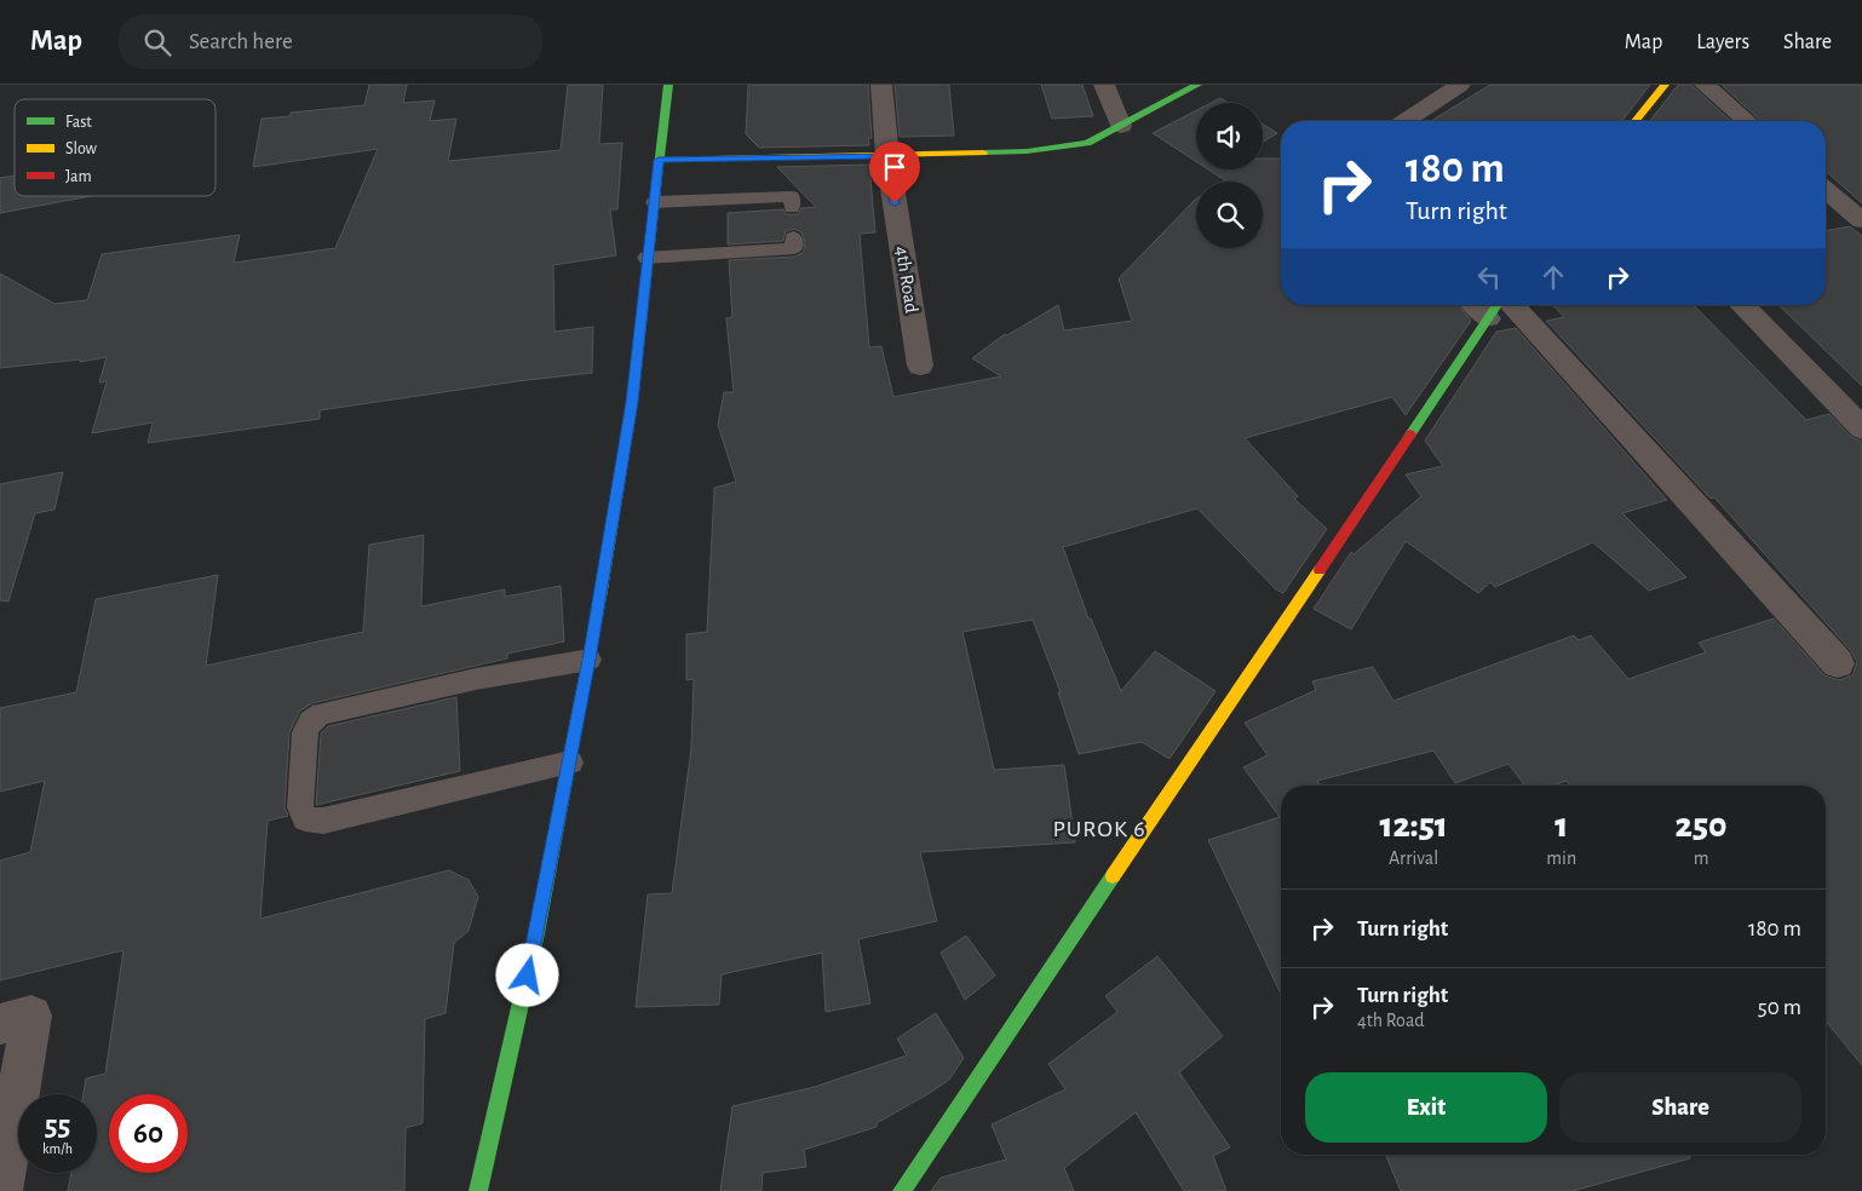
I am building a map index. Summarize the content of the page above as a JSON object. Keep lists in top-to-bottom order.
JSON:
{
  "streets": {
    "street": ["4th Road"]
  },
  "districts": ["PUROK 6"],
  "legend": ["Fast", "Slow", "Jam"],
  "page": {
    "header": "Map",
    "search": "Search here",
    "nav": ["Map", "Layers", "Share"],
    "turn": ["180 m", "Turn right"],
    "eta": [
      "12:51",
      "Arrival",
      "1",
      "min",
      "250",
      "m"
    ],
    "list": [
      {
        "name": "Turn right",
        "value": "180 m"
      },
      {
        "name": "Turn right",
        "note": "4th Road",
        "value": "50 m"
      }
    ],
    "buttons": ["Exit", "Share"],
    "speed": "55 km/h",
    "limit": "60"
  }
}
